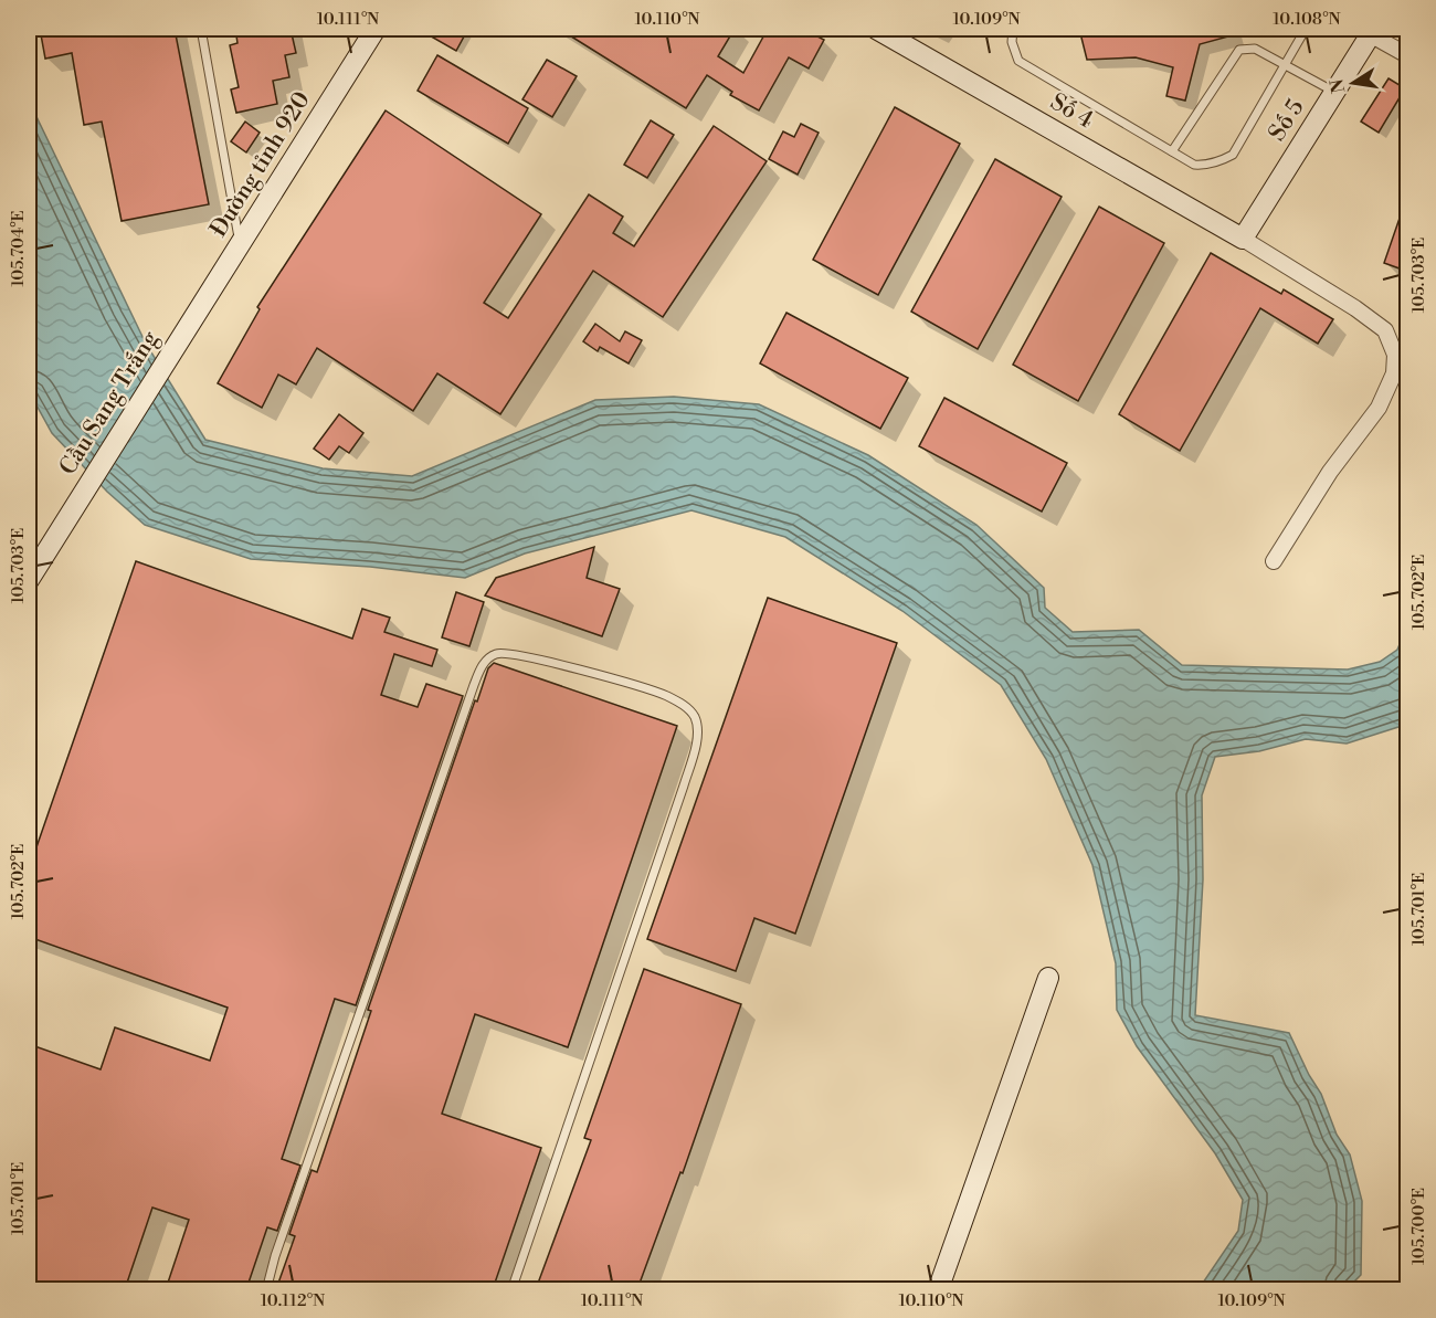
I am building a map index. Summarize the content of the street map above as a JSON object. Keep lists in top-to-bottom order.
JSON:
{
  "streets": {
    "main road": [
      "Số 4",
      "Số 5",
      "Đường tỉnh 920",
      "Cầu Sang Trắng"
    ]
  },
  "crossings": [
    ["Số 4", "Số 5"],
    ["Đường tỉnh 920", "Cầu Sang Trắng"]
  ],
  "north": "left",
  "coordinates": [
    "10.111°N",
    "10.110°N",
    "10.109°N",
    "10.108°N",
    "105.704°E",
    "105.703°E",
    "105.702°E",
    "105.701°E",
    "105.700°E",
    "10.112°N"
  ]
}
